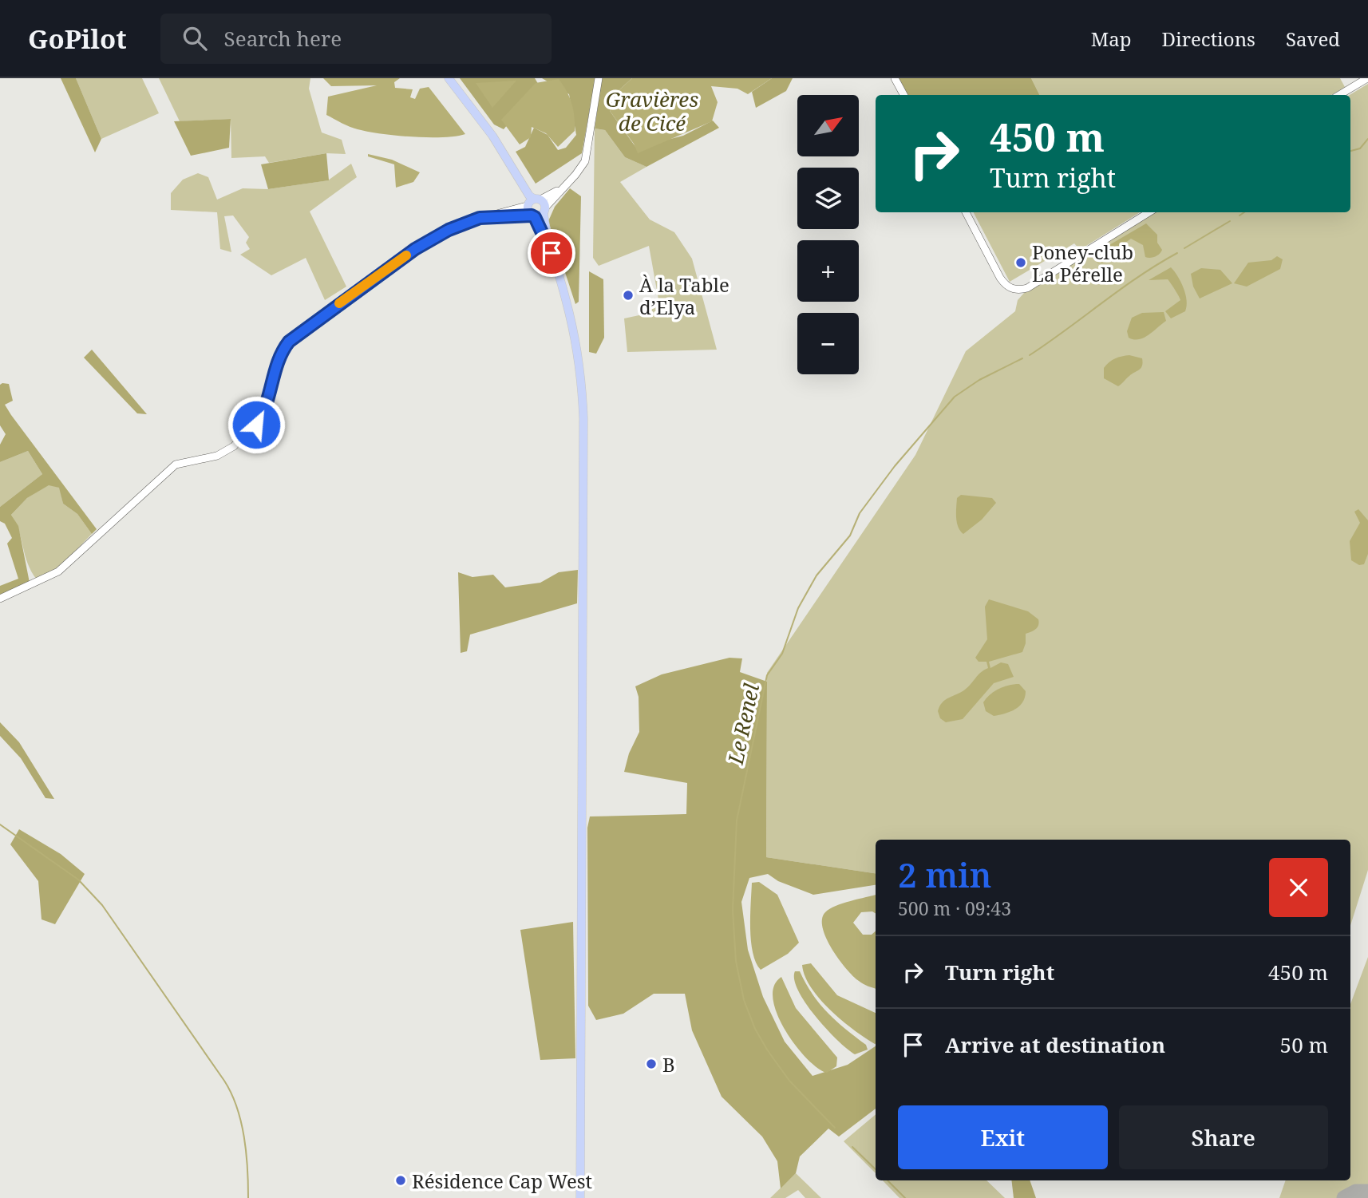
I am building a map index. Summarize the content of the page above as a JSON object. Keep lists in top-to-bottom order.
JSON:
{
  "water": ["Gravières de Cicé", "Le Renel"],
  "places": [
    "Poney-club La Pérelle",
    "À la Table d’Elya",
    "B",
    "Résidence Cap West"
  ],
  "north": "top right",
  "page": {
    "header": "GoPilot",
    "search": "Search here",
    "nav": ["Map", "Directions", "Saved"],
    "map_buttons": ["+", "−"],
    "turn": ["450 m", "Turn right"],
    "heading": ["2 min", "500 m · 09:43"],
    "list": [
      {
        "name": "Turn right",
        "value": "450 m"
      },
      {
        "name": "Arrive at destination",
        "value": "50 m"
      }
    ],
    "buttons": ["Exit", "Share"]
  }
}
